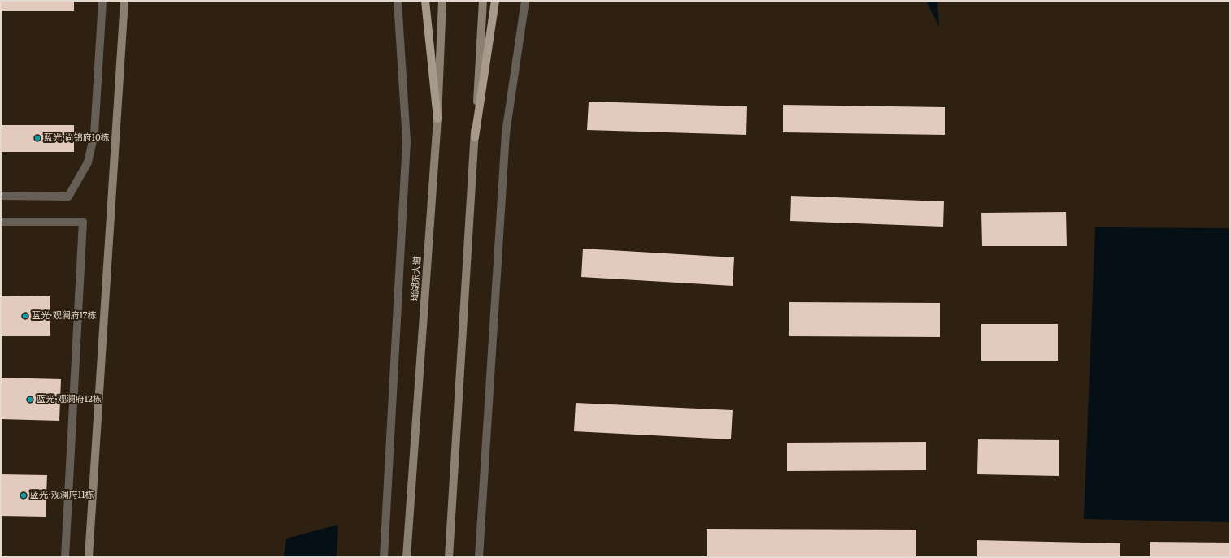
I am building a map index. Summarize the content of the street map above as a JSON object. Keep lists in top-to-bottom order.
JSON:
{
  "streets": {
    "main road": ["瑶湖东大道"]
  },
  "places": [
    "蓝光·尚锦府10栋",
    "蓝光·观澜府17栋",
    "蓝光·观澜府12栋",
    "蓝光·观澜府11栋"
  ]
}
